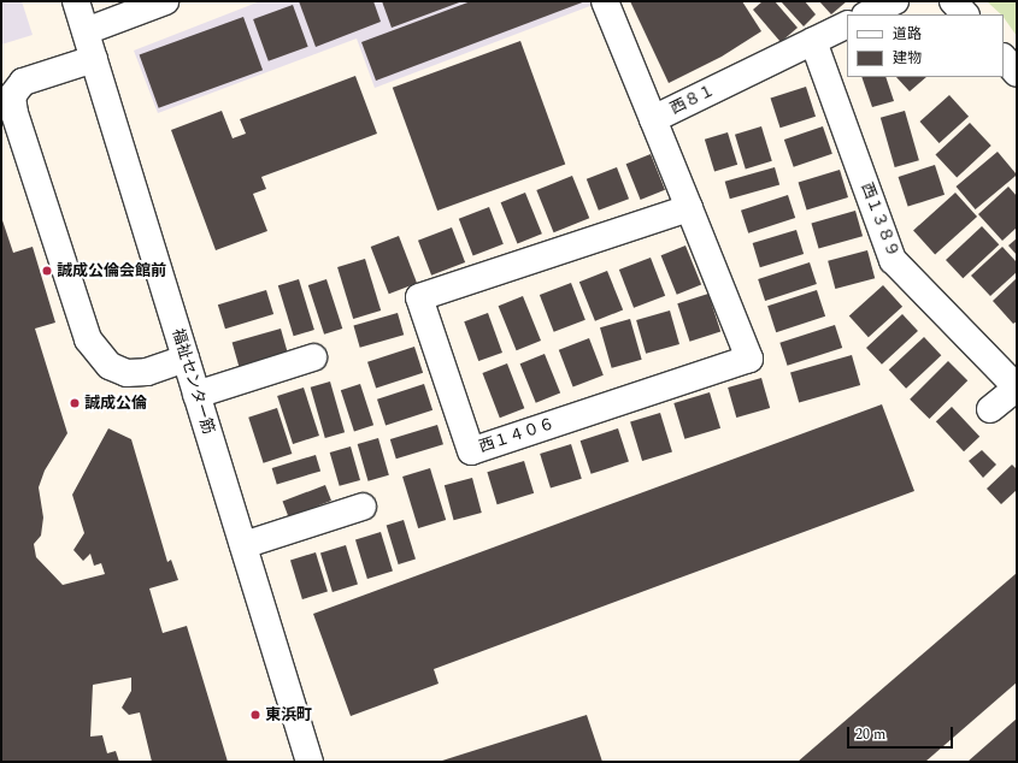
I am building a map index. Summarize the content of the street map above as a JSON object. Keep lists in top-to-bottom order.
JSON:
{
  "streets": {
    "street": [
      "西８１",
      "西１３８９",
      "福祉センター筋",
      "西１４０６"
    ]
  },
  "crossings": [
    ["西８１", "西１３８９"],
    ["西８１", "西１４０６"]
  ],
  "places": ["誠成公倫会館前", "誠成公倫", "東浜町"],
  "legend": ["道路", "建物"],
  "scale_bar": "20 m"
}
